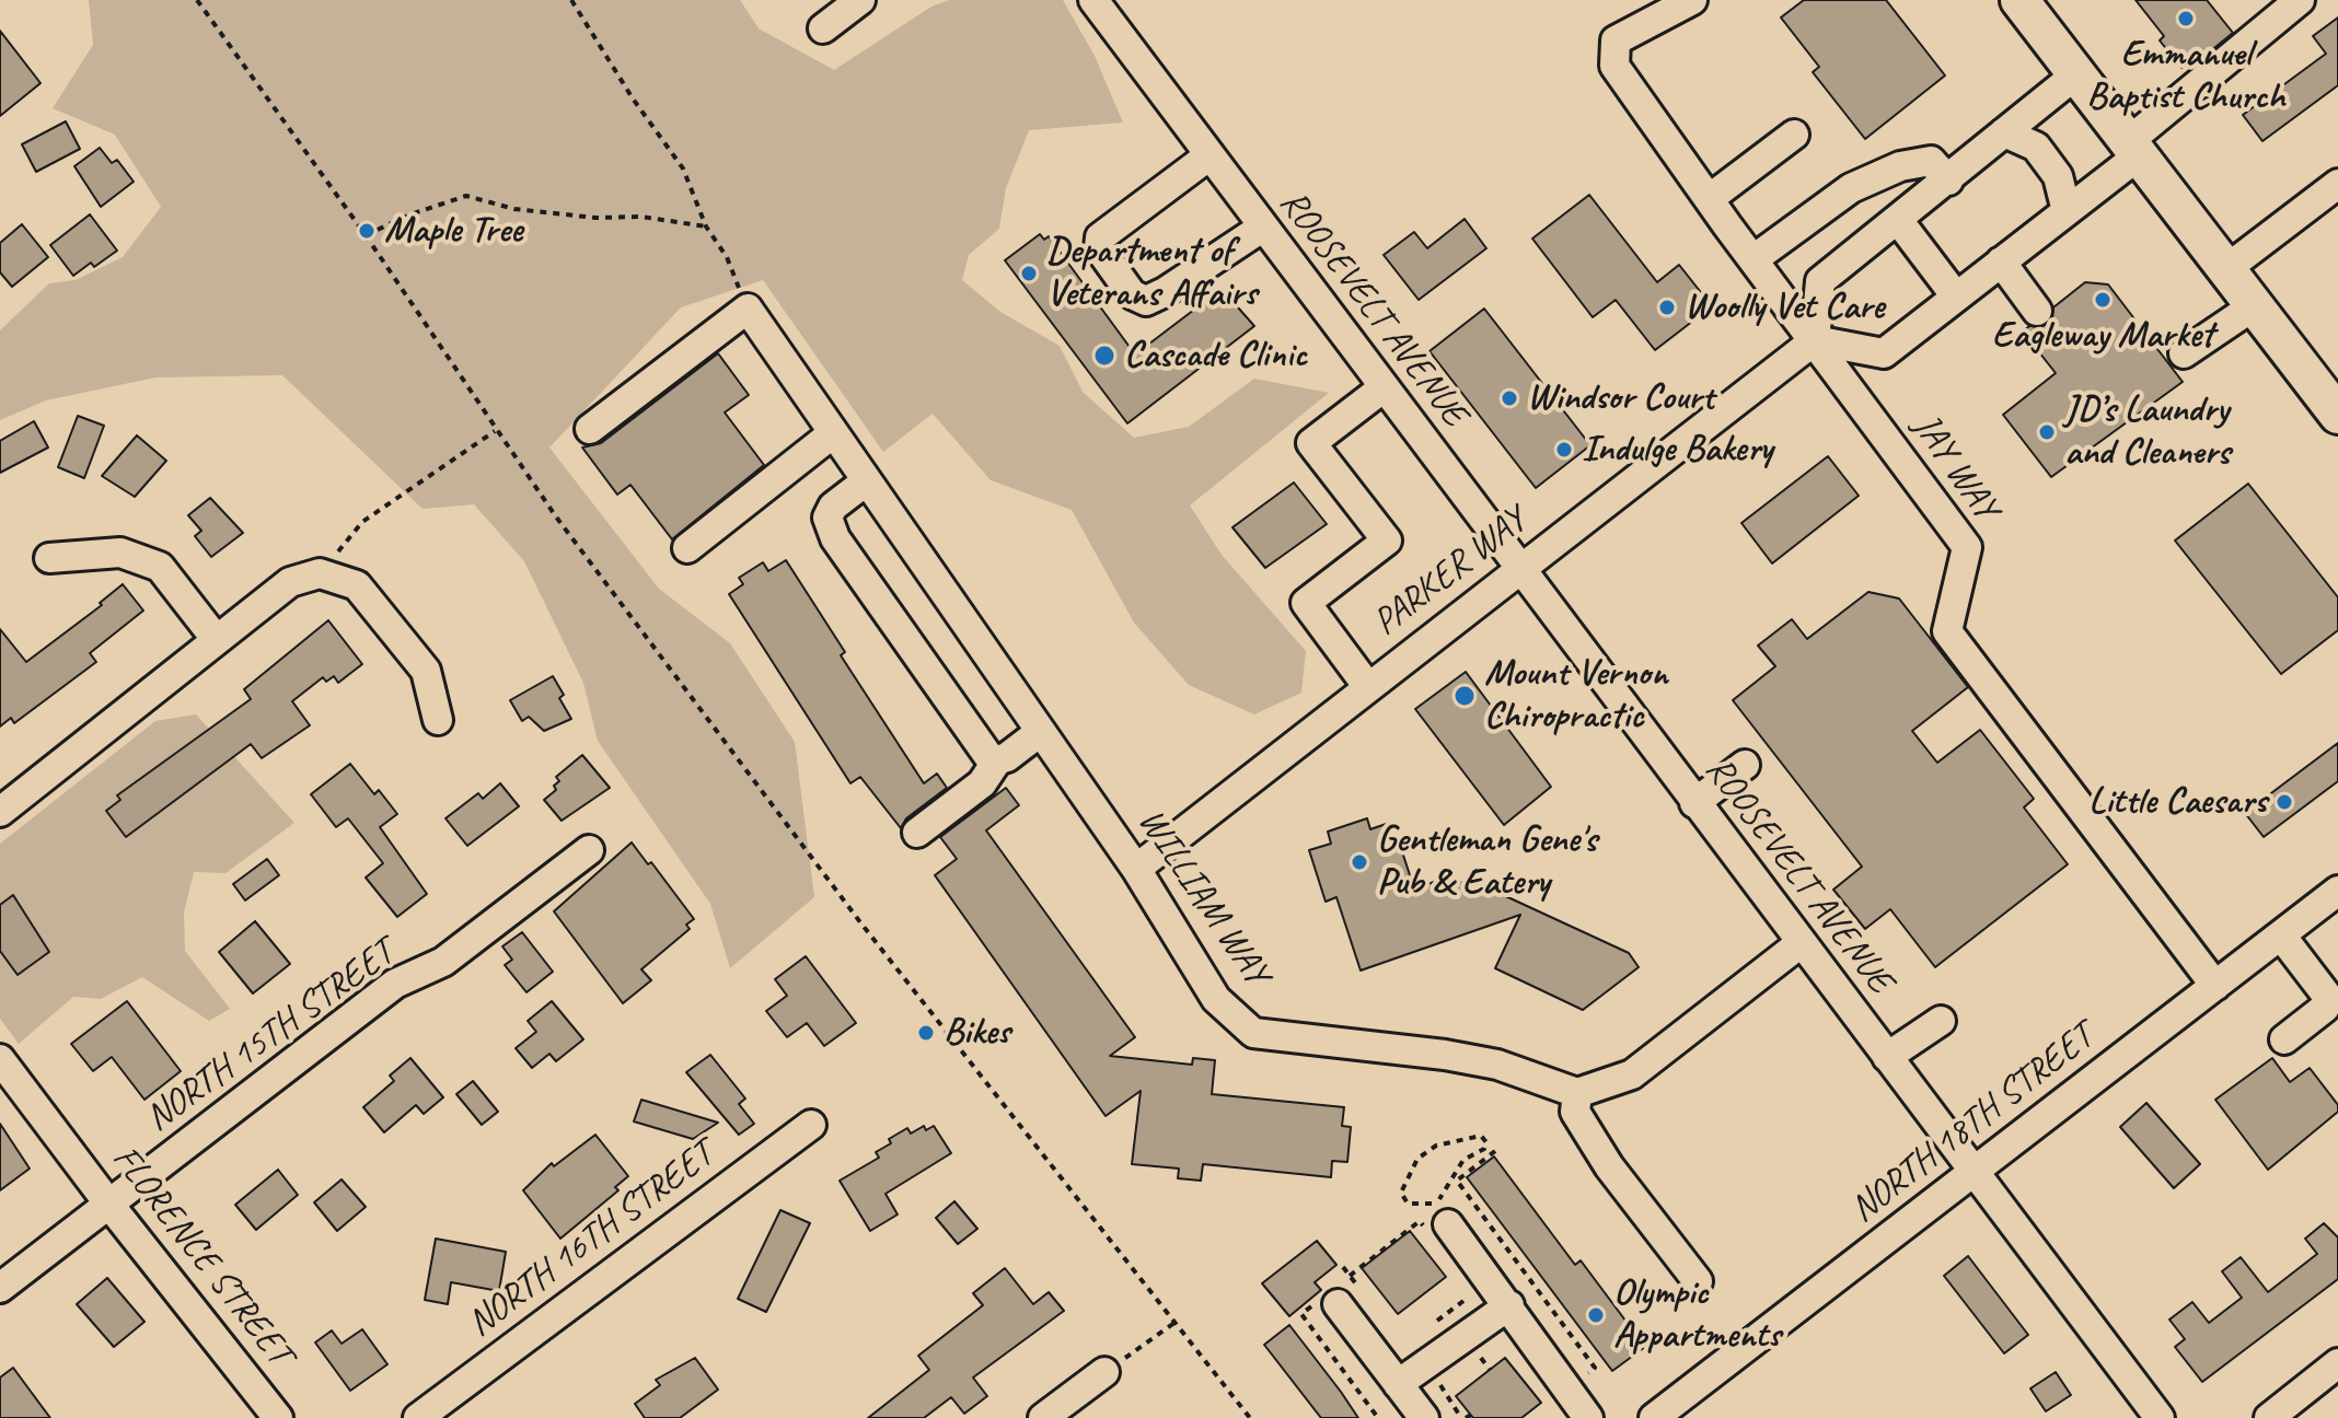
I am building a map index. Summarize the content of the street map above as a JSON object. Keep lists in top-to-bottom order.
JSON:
{
  "streets": {
    "street": [
      "ROOSEVELT AVENUE",
      "JAY WAY",
      "PARKER WAY",
      "WILLIAM WAY",
      "NORTH 15TH STREET",
      "NORTH 18TH STREET",
      "NORTH 16TH STREET",
      "FLORENCE STREET"
    ]
  },
  "crossings": [
    ["ROOSEVELT AVENUE", "PARKER WAY"],
    ["ROOSEVELT AVENUE", "NORTH 18TH STREET"],
    ["JAY WAY", "PARKER WAY"],
    ["JAY WAY", "NORTH 18TH STREET"],
    ["PARKER WAY", "WILLIAM WAY"],
    ["NORTH 15TH STREET", "FLORENCE STREET"]
  ],
  "places": [
    "Emmanuel Baptist Church",
    "Maple Tree",
    "Department of Veterans Affairs",
    "Eagleway Market",
    "Woolly Vet Care",
    "Cascade Clinic",
    "Windsor Court",
    "JD’s Laundry and Cleaners",
    "Indulge Bakery",
    "Mount Vernon Chiropractic",
    "Little Caesars",
    "Gentleman Gene's Pub & Eatery",
    "Bikes",
    "Olympic Appartments"
  ]
}
